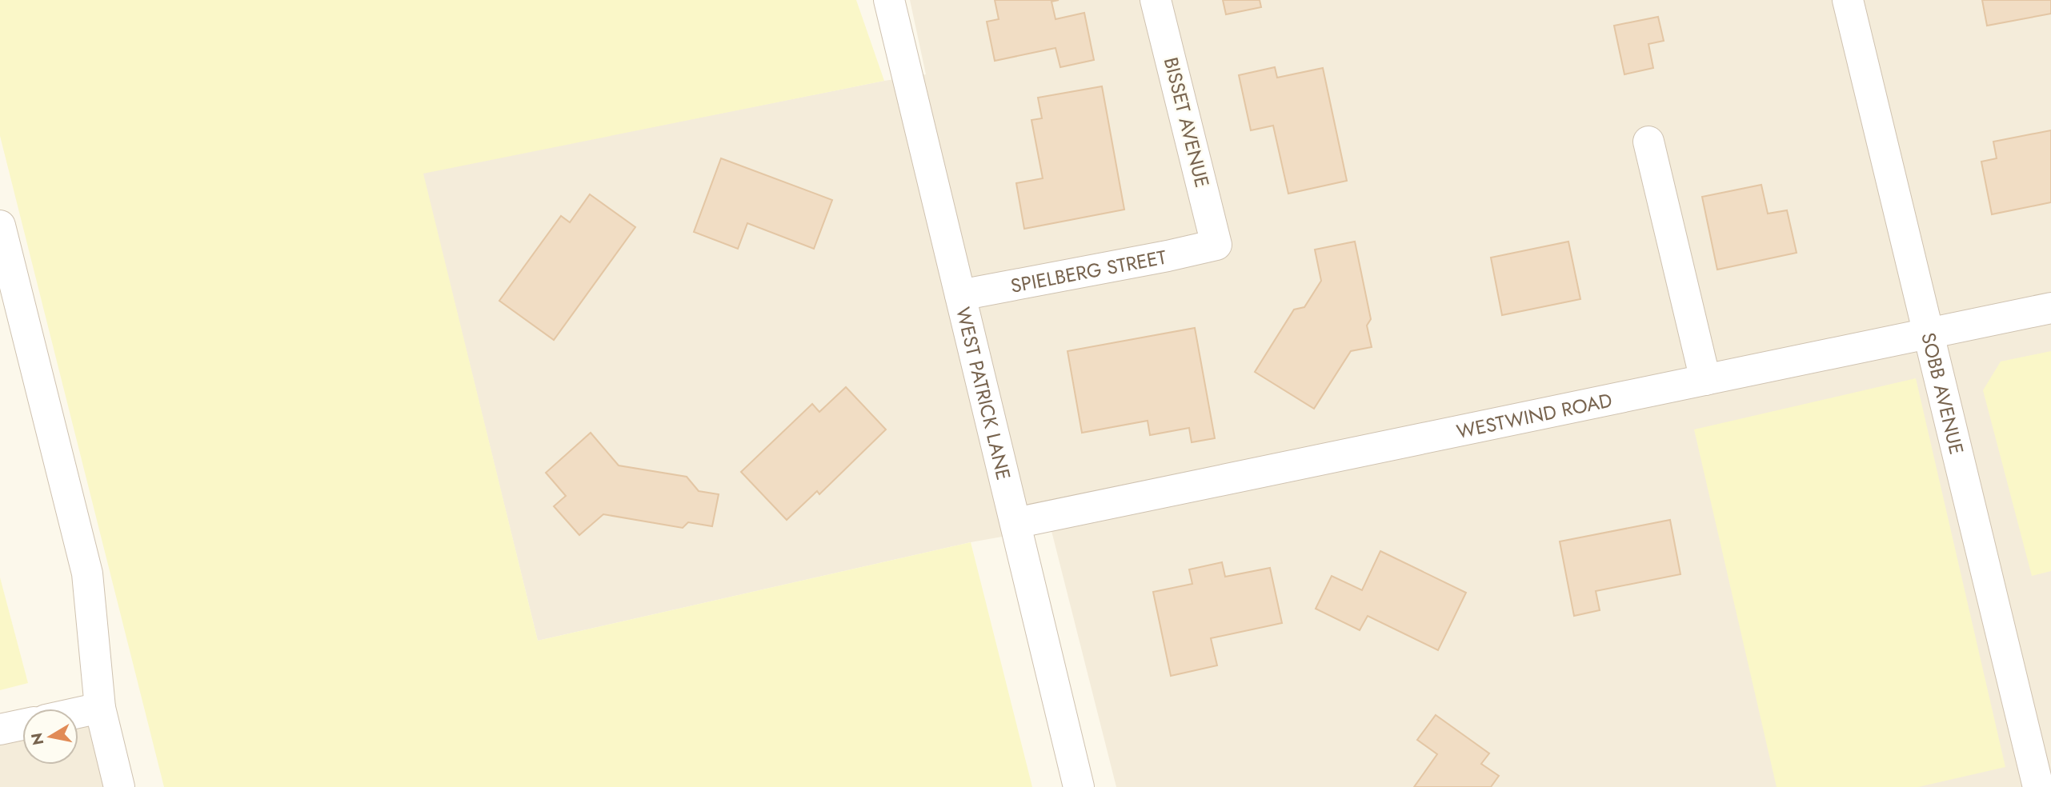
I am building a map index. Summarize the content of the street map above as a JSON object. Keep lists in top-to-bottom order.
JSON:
{
  "streets": {
    "street": [
      "BISSET AVENUE",
      "SPIELBERG STREET",
      "WEST PATRICK LANE",
      "SOBB AVENUE",
      "WESTWIND ROAD"
    ]
  },
  "crossings": [
    ["BISSET AVENUE", "SPIELBERG STREET"],
    ["SPIELBERG STREET", "WEST PATRICK LANE"],
    ["WEST PATRICK LANE", "WESTWIND ROAD"],
    ["SOBB AVENUE", "WESTWIND ROAD"]
  ],
  "north": "left"
}
